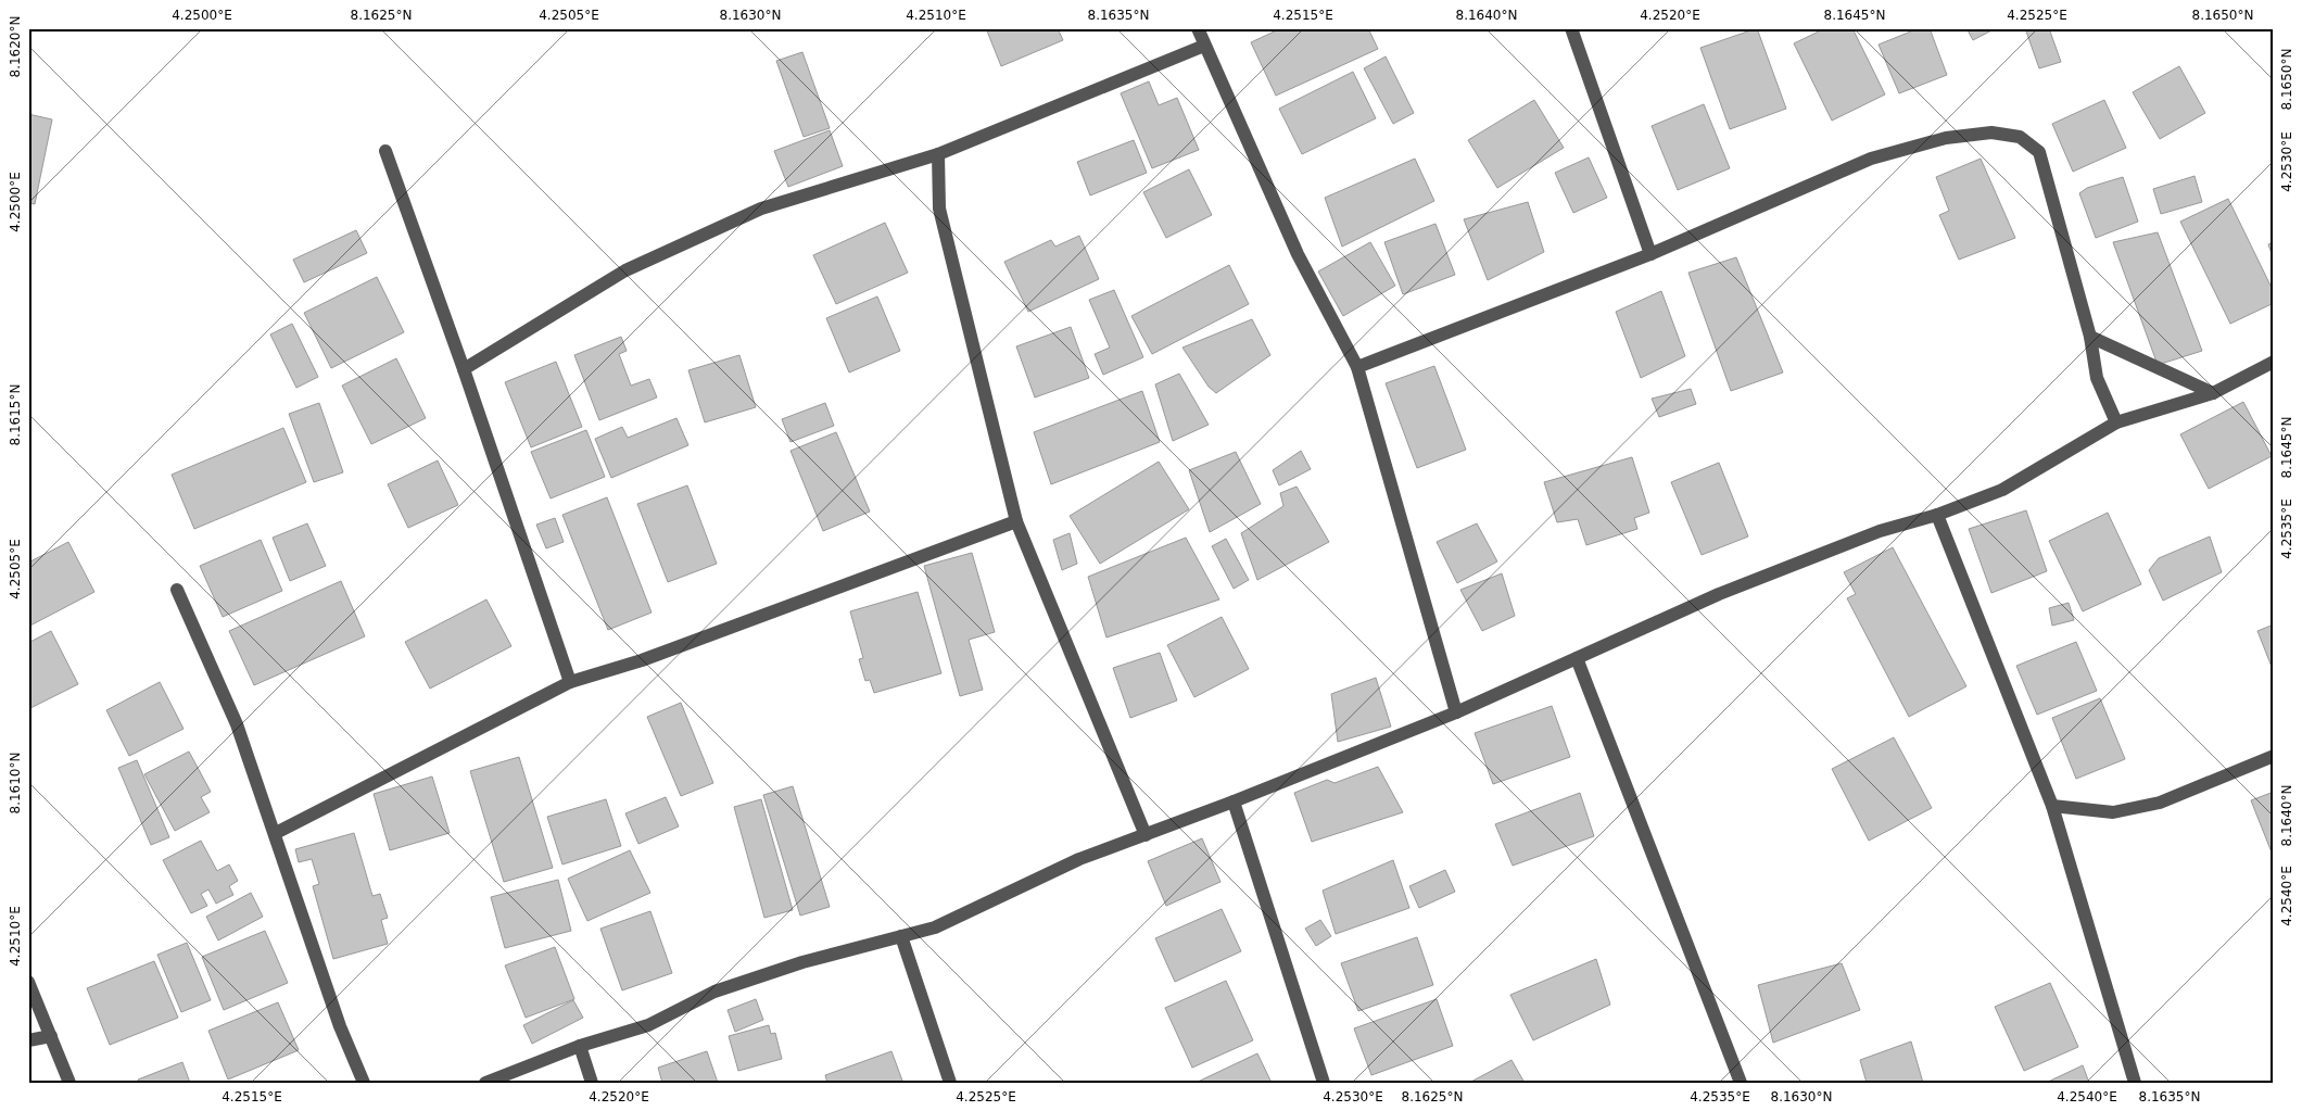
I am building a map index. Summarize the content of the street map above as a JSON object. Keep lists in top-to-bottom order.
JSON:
{
  "coordinates": [
    "4.2500°E",
    "8.1625°N",
    "4.2505°E",
    "8.1630°N",
    "4.2510°E",
    "8.1635°N",
    "4.2515°E",
    "8.1640°N",
    "4.2520°E",
    "8.1645°N",
    "4.2525°E",
    "8.1650°N",
    "8.1620°N",
    "4.2530°E",
    "8.1615°N",
    "4.2535°E",
    "8.1610°N",
    "4.2540°E"
  ]
}
